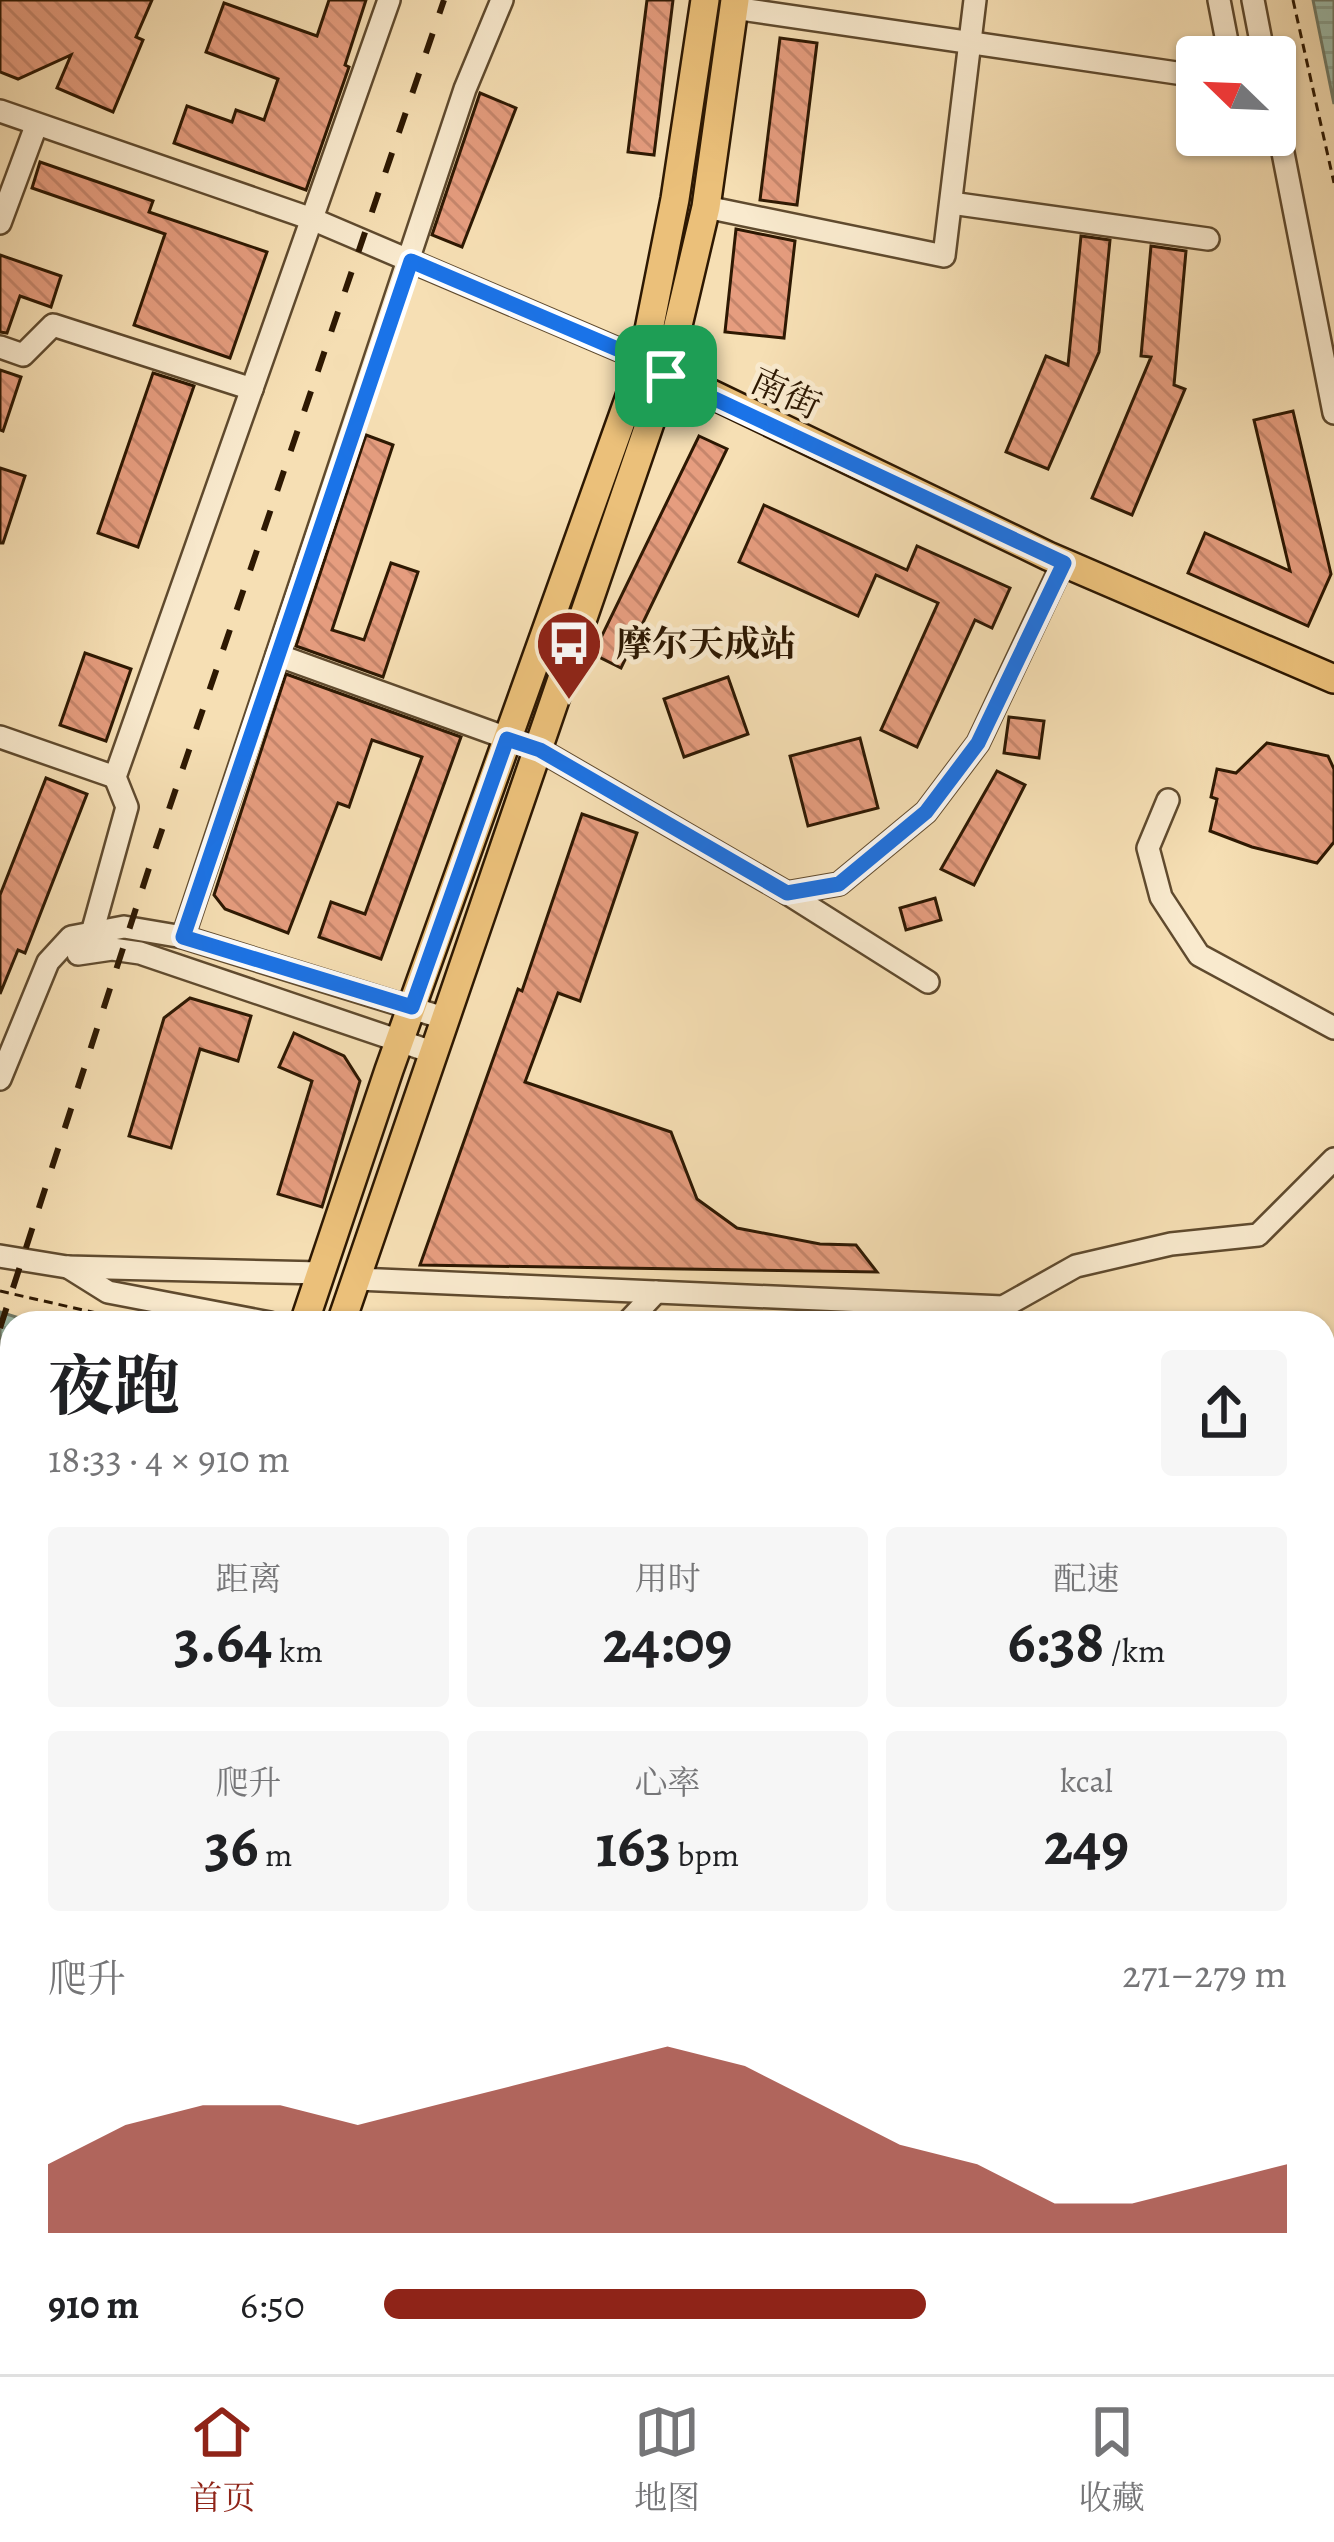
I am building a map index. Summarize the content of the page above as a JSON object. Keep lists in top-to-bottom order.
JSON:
{
  "streets": {
    "main road": ["南街"]
  },
  "places": {
    "bus stop": ["摩尔天成站"]
  },
  "north": "top left",
  "page": {
    "heading": ["夜跑", "18:33 · 4 × 910 m"],
    "stats": [
      ["距离", "3.64 km"],
      ["用时", "24:09"],
      ["配速", "6:38 /km"],
      ["爬升", "36 m"],
      ["心率", "163 bpm"],
      ["kcal", "249"]
    ],
    "chart": ["爬升", "271–279 m"],
    "list": [
      {
        "name": "910 m",
        "note": "6:50"
      }
    ],
    "tabs": ["首页", "地图", "收藏"]
  }
}
